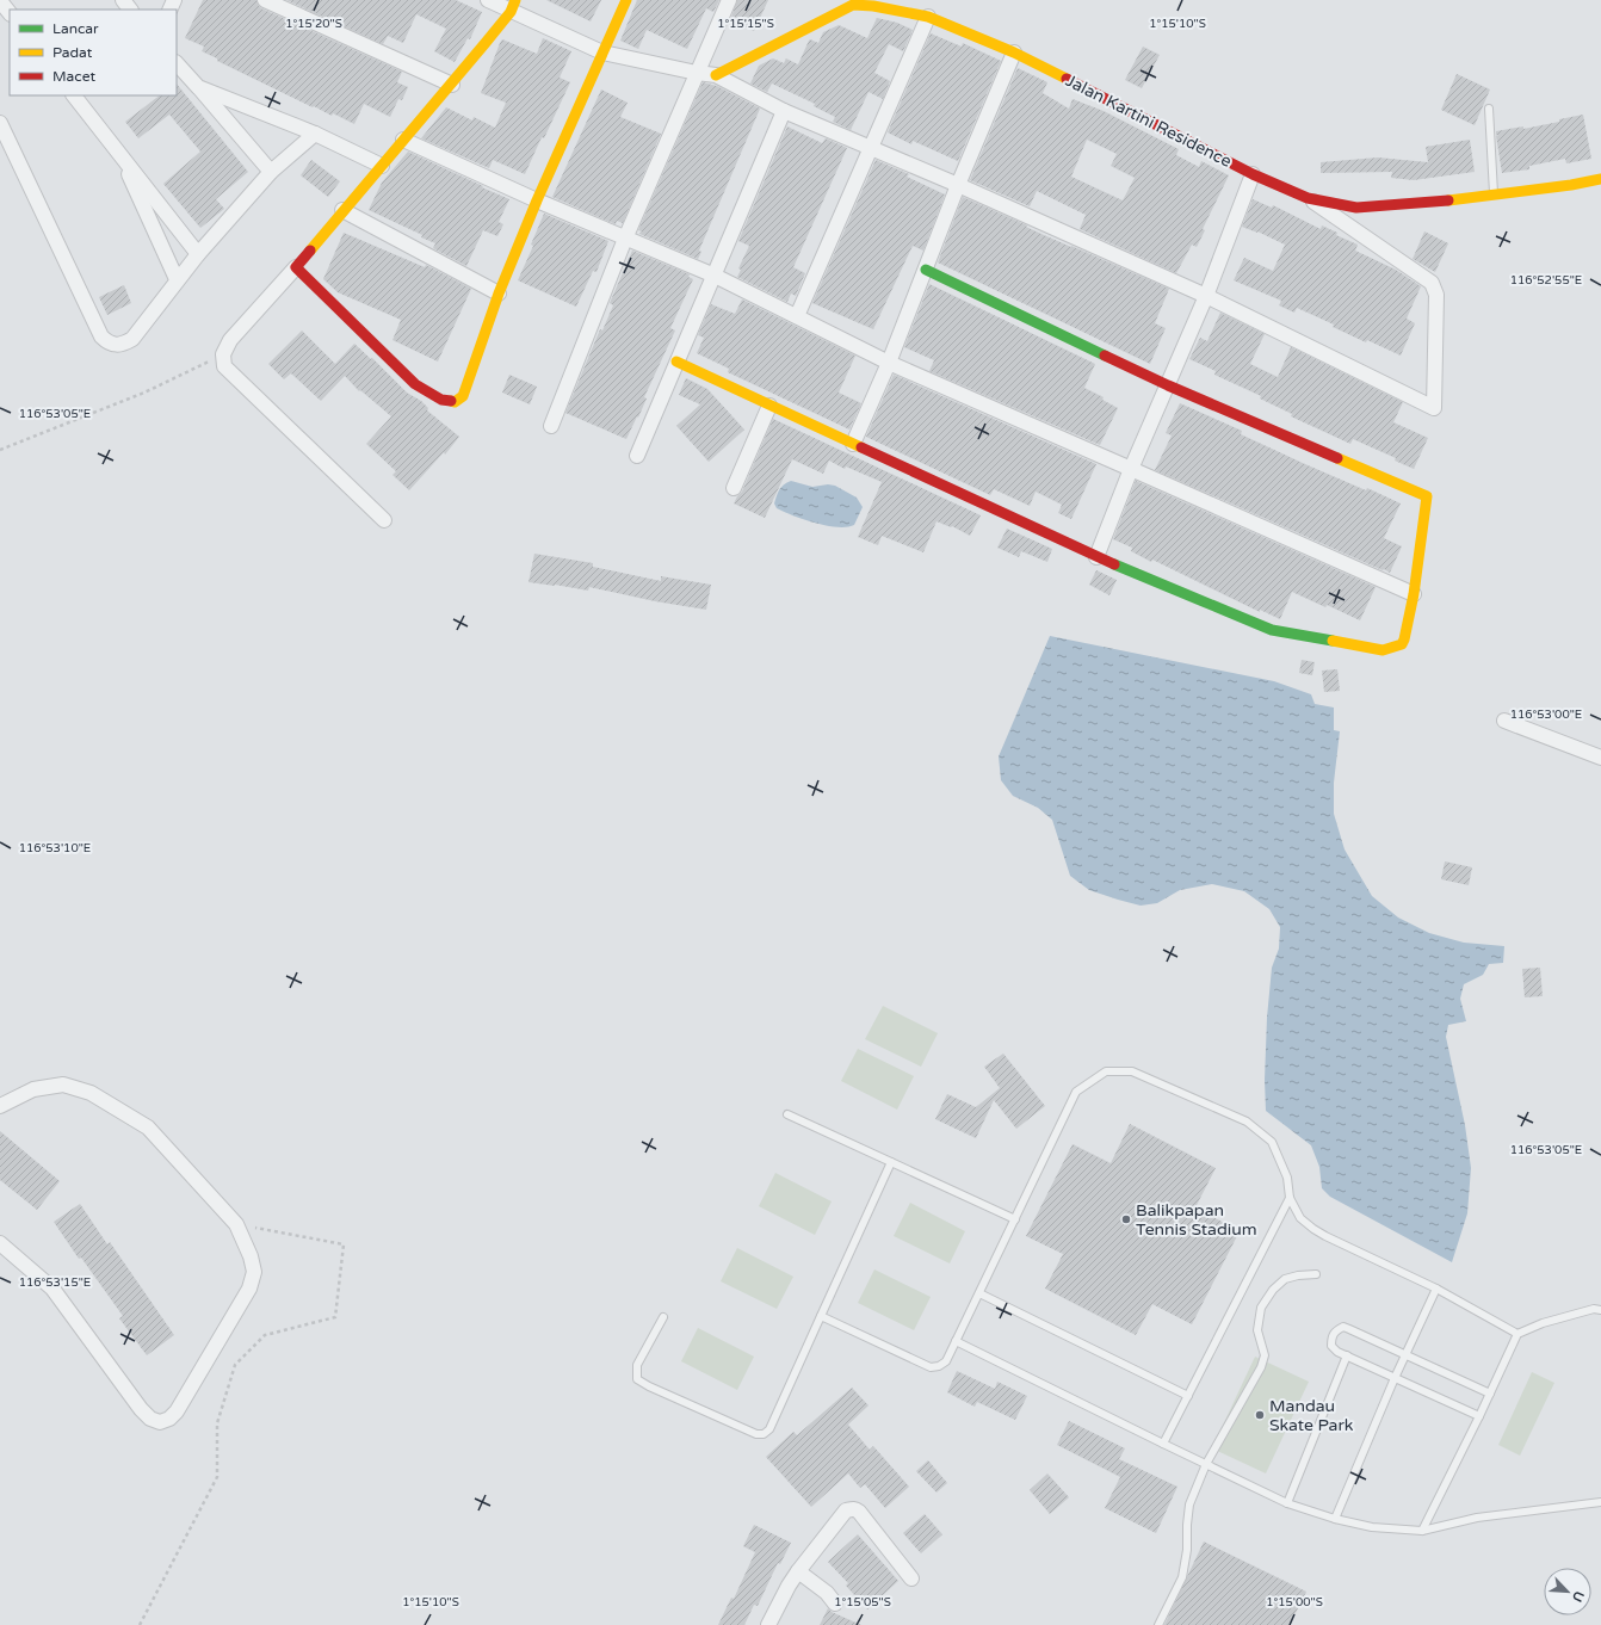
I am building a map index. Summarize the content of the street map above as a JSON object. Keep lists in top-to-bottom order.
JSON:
{
  "streets": {
    "street": ["Jalan Kartini Residence"]
  },
  "places": ["Balikpapan Tennis Stadium", "Mandau Skate Park"],
  "legend": ["Lancar", "Padat", "Macet"],
  "north": "bottom right",
  "coordinates": [
    "1°15'20\"S",
    "1°15'15\"S",
    "1°15'10\"S",
    "116°52'55\"E",
    "116°53'05\"E",
    "116°53'00\"E",
    "116°53'10\"E",
    "116°53'15\"E",
    "1°15'05\"S",
    "1°15'00\"S"
  ]
}
